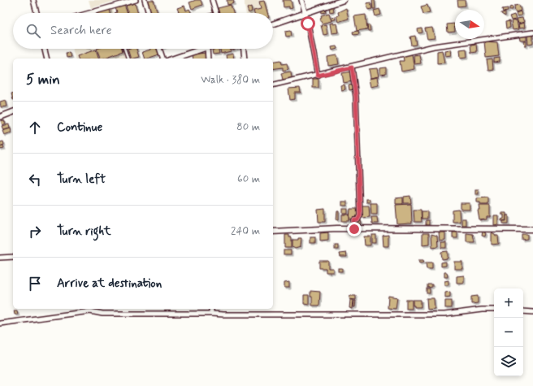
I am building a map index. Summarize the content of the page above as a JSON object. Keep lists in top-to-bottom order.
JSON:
{
  "north": "right",
  "page": {
    "search": "Search here",
    "heading": ["5 min", "Walk · 380 m"],
    "list": [
      ["Continue", "80 m"],
      ["Turn left", "60 m"],
      ["Turn right", "240 m"],
      "Arrive at destination"
    ],
    "map_buttons": ["+", "−"]
  }
}
